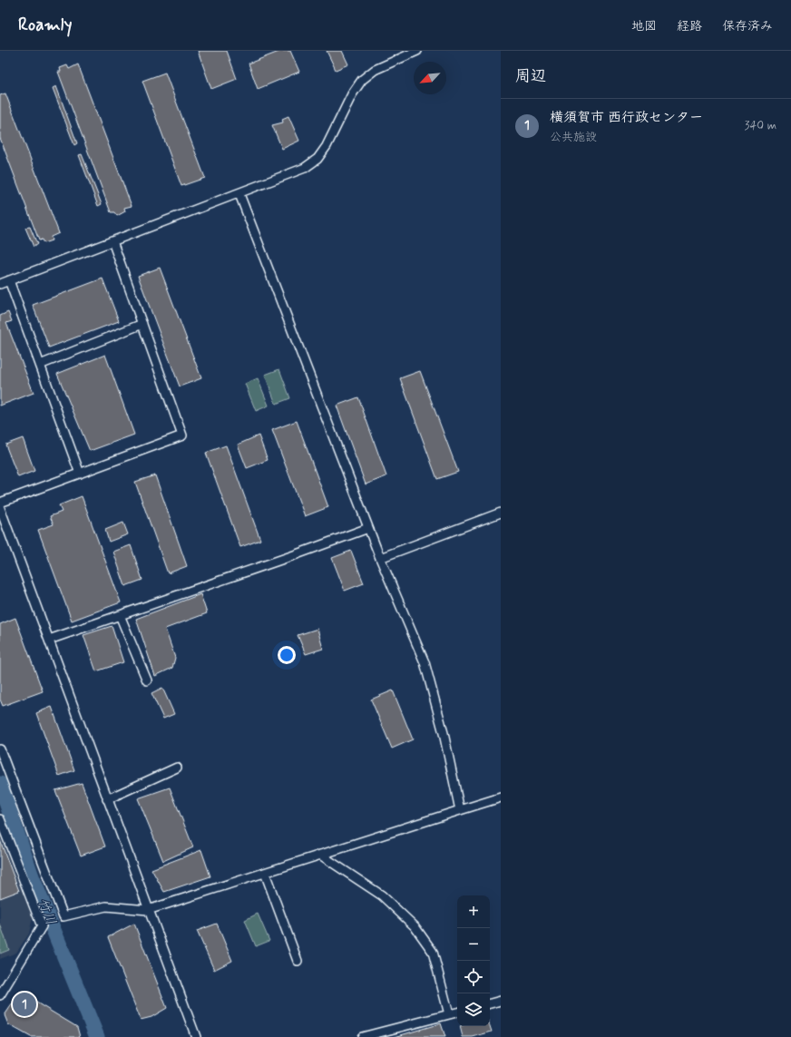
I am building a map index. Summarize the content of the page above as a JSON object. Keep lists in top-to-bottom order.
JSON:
{
  "water": ["竹川"],
  "north": "bottom left",
  "page": {
    "header": "Roamly",
    "nav": ["地図", "経路", "保存済み"],
    "heading": "周辺",
    "list": [
      {
        "mark": "1",
        "name": "横須賀市 西行政センター",
        "note": "公共施設",
        "value": "340 m"
      }
    ],
    "map_buttons": ["+", "−"],
    "pins": "1"
  }
}
